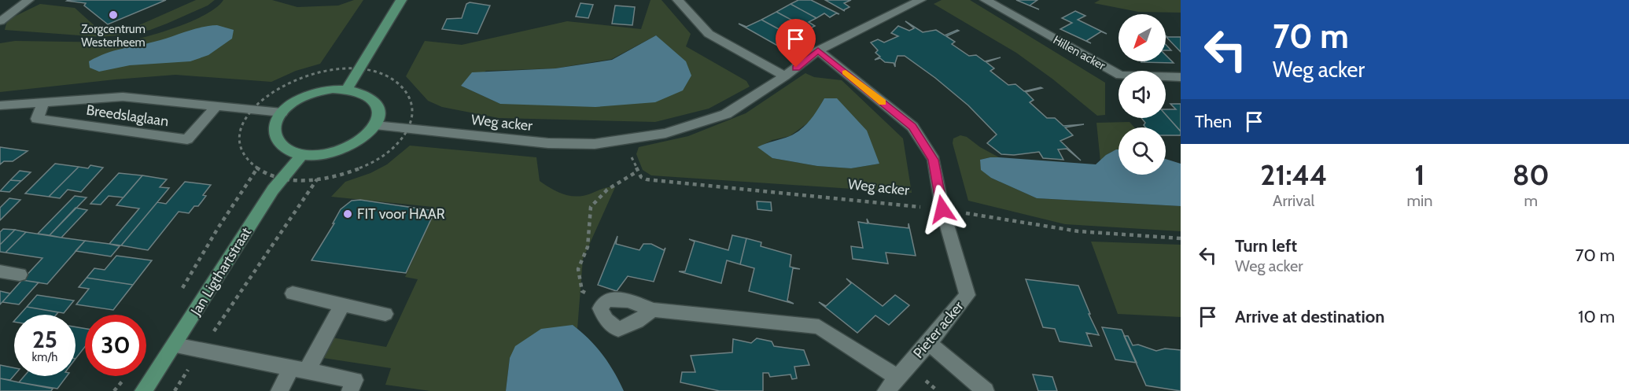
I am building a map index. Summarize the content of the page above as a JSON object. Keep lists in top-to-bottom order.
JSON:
{
  "streets": {
    "main road": ["Jan Ligthartstraat"],
    "street": [
      "Hillen acker",
      "Breedslaglaan",
      "Weg acker",
      "Pieter acker"
    ]
  },
  "crossings": [
    ["Breedslaglaan", "Weg acker"],
    ["Breedslaglaan", "Jan Ligthartstraat"],
    ["Weg acker", "Jan Ligthartstraat"],
    ["Weg acker", "Pieter acker"]
  ],
  "places": ["Zorgcentrum Westerheem", "FIT voor HAAR"],
  "north": "bottom left",
  "page": {
    "turn": ["70 m", "Weg acker"],
    "then": "Then",
    "eta": [
      "21:44",
      "Arrival",
      "1",
      "min",
      "80",
      "m"
    ],
    "list": [
      {
        "name": "Turn left",
        "note": "Weg acker",
        "value": "70 m"
      },
      {
        "name": "Arrive at destination",
        "value": "10 m"
      }
    ],
    "speed": "25 km/h",
    "limit": "30"
  }
}
